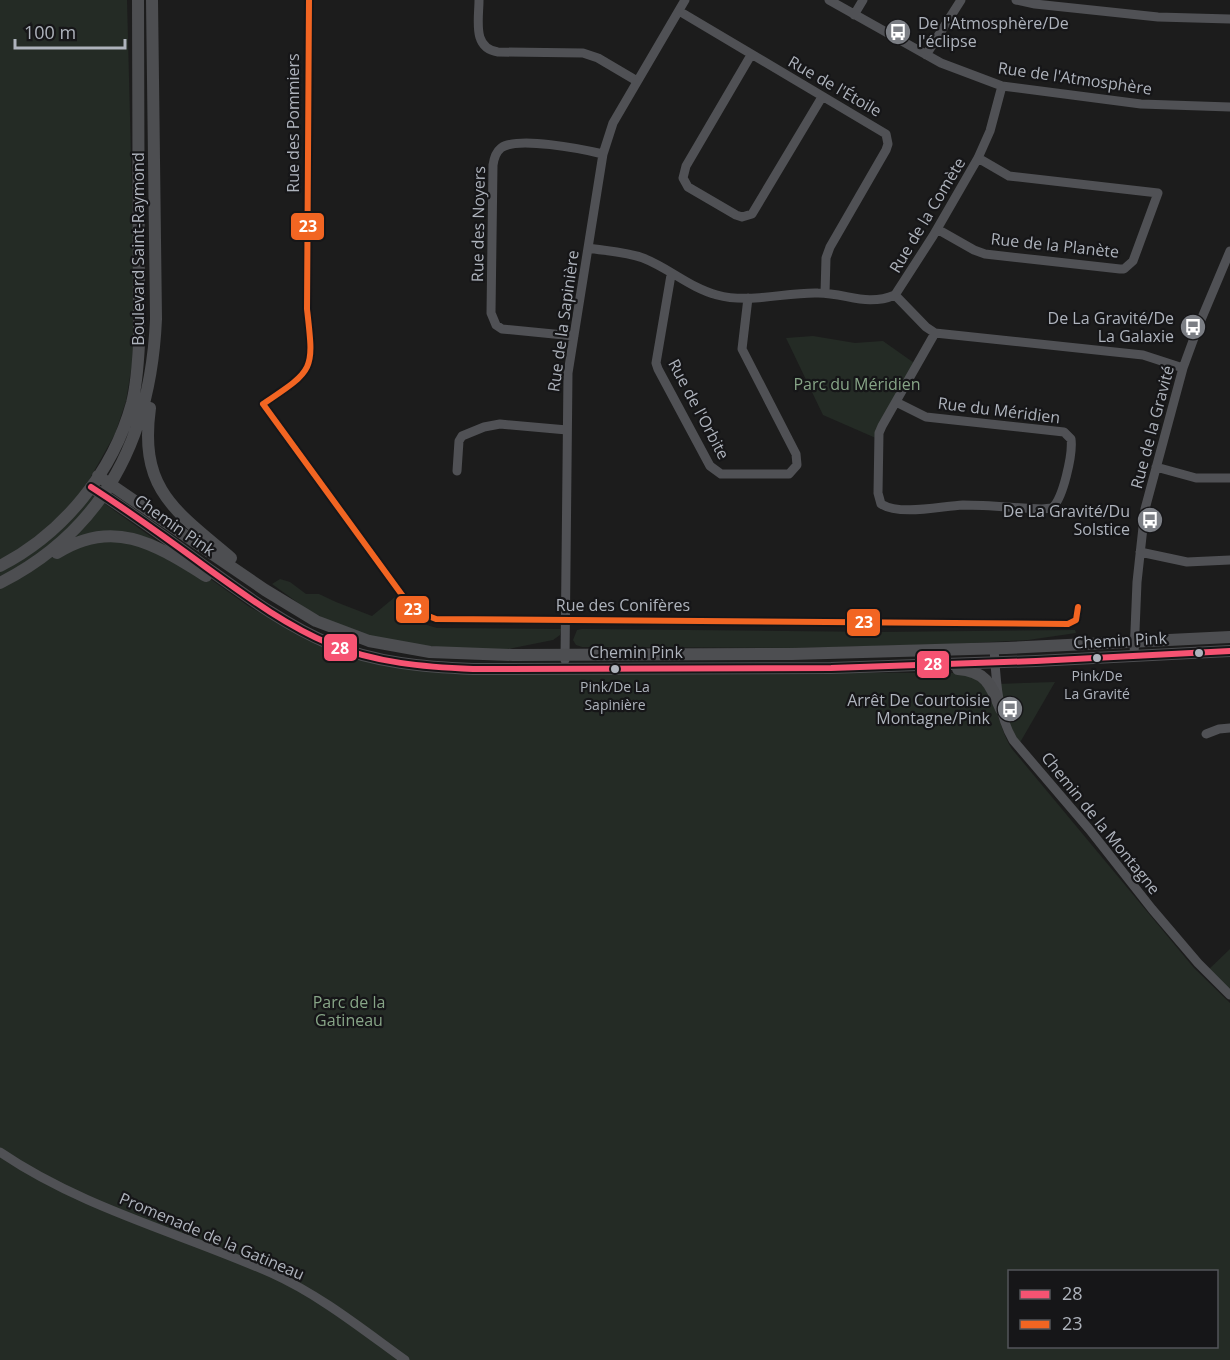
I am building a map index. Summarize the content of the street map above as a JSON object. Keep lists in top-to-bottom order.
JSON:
{
  "streets": {
    "main road": ["Boulevard Saint-Raymond", "Chemin Pink"],
    "street": [
      "Rue de l'Atmosphère",
      "Rue de l'Étoile",
      "Rue des Pommiers",
      "Rue de la Comète",
      "Rue des Noyers",
      "Rue de la Planète",
      "Rue de la Sapinière",
      "Rue de l'Orbite",
      "Rue du Méridien",
      "Rue de la Gravité",
      "Rue des Conifères",
      "Chemin de la Montagne",
      "Promenade de la Gatineau"
    ]
  },
  "crossings": [
    ["Rue de l'Atmosphère", "Rue de la Comète"],
    ["Rue de l'Étoile", "Rue de la Comète"],
    ["Rue de l'Étoile", "Rue de la Sapinière"],
    ["Rue des Pommiers", "Rue des Conifères"],
    ["Rue de la Comète", "Rue de la Planète"],
    ["Rue de la Comète", "Rue de la Sapinière"],
    ["Rue de la Comète", "Rue de l'Orbite"],
    ["Rue des Noyers", "Rue de la Sapinière"],
    ["Boulevard Saint-Raymond", "Chemin Pink"],
    ["Rue de la Sapinière", "Chemin Pink"],
    ["Rue de la Sapinière", "Rue des Conifères"],
    ["Rue de la Gravité", "Chemin Pink"],
    ["Chemin Pink", "Chemin de la Montagne"]
  ],
  "parks": ["Parc du Méridien", "Parc de la Gatineau"],
  "places": {
    "bus stop": [
      "De l'Atmosphère/De l'éclipse",
      "De La Gravité/De La Galaxie",
      "De La Gravité/Du Solstice",
      "Arrêt De Courtoisie Montagne/Pink"
    ],
    "other": ["Pink/De La Gravité", "Pink/De La Sapinière"]
  },
  "lines": ["transit line 23", "transit line 28"],
  "legend": ["28", "23"],
  "scale_bar": "100 m"
}
